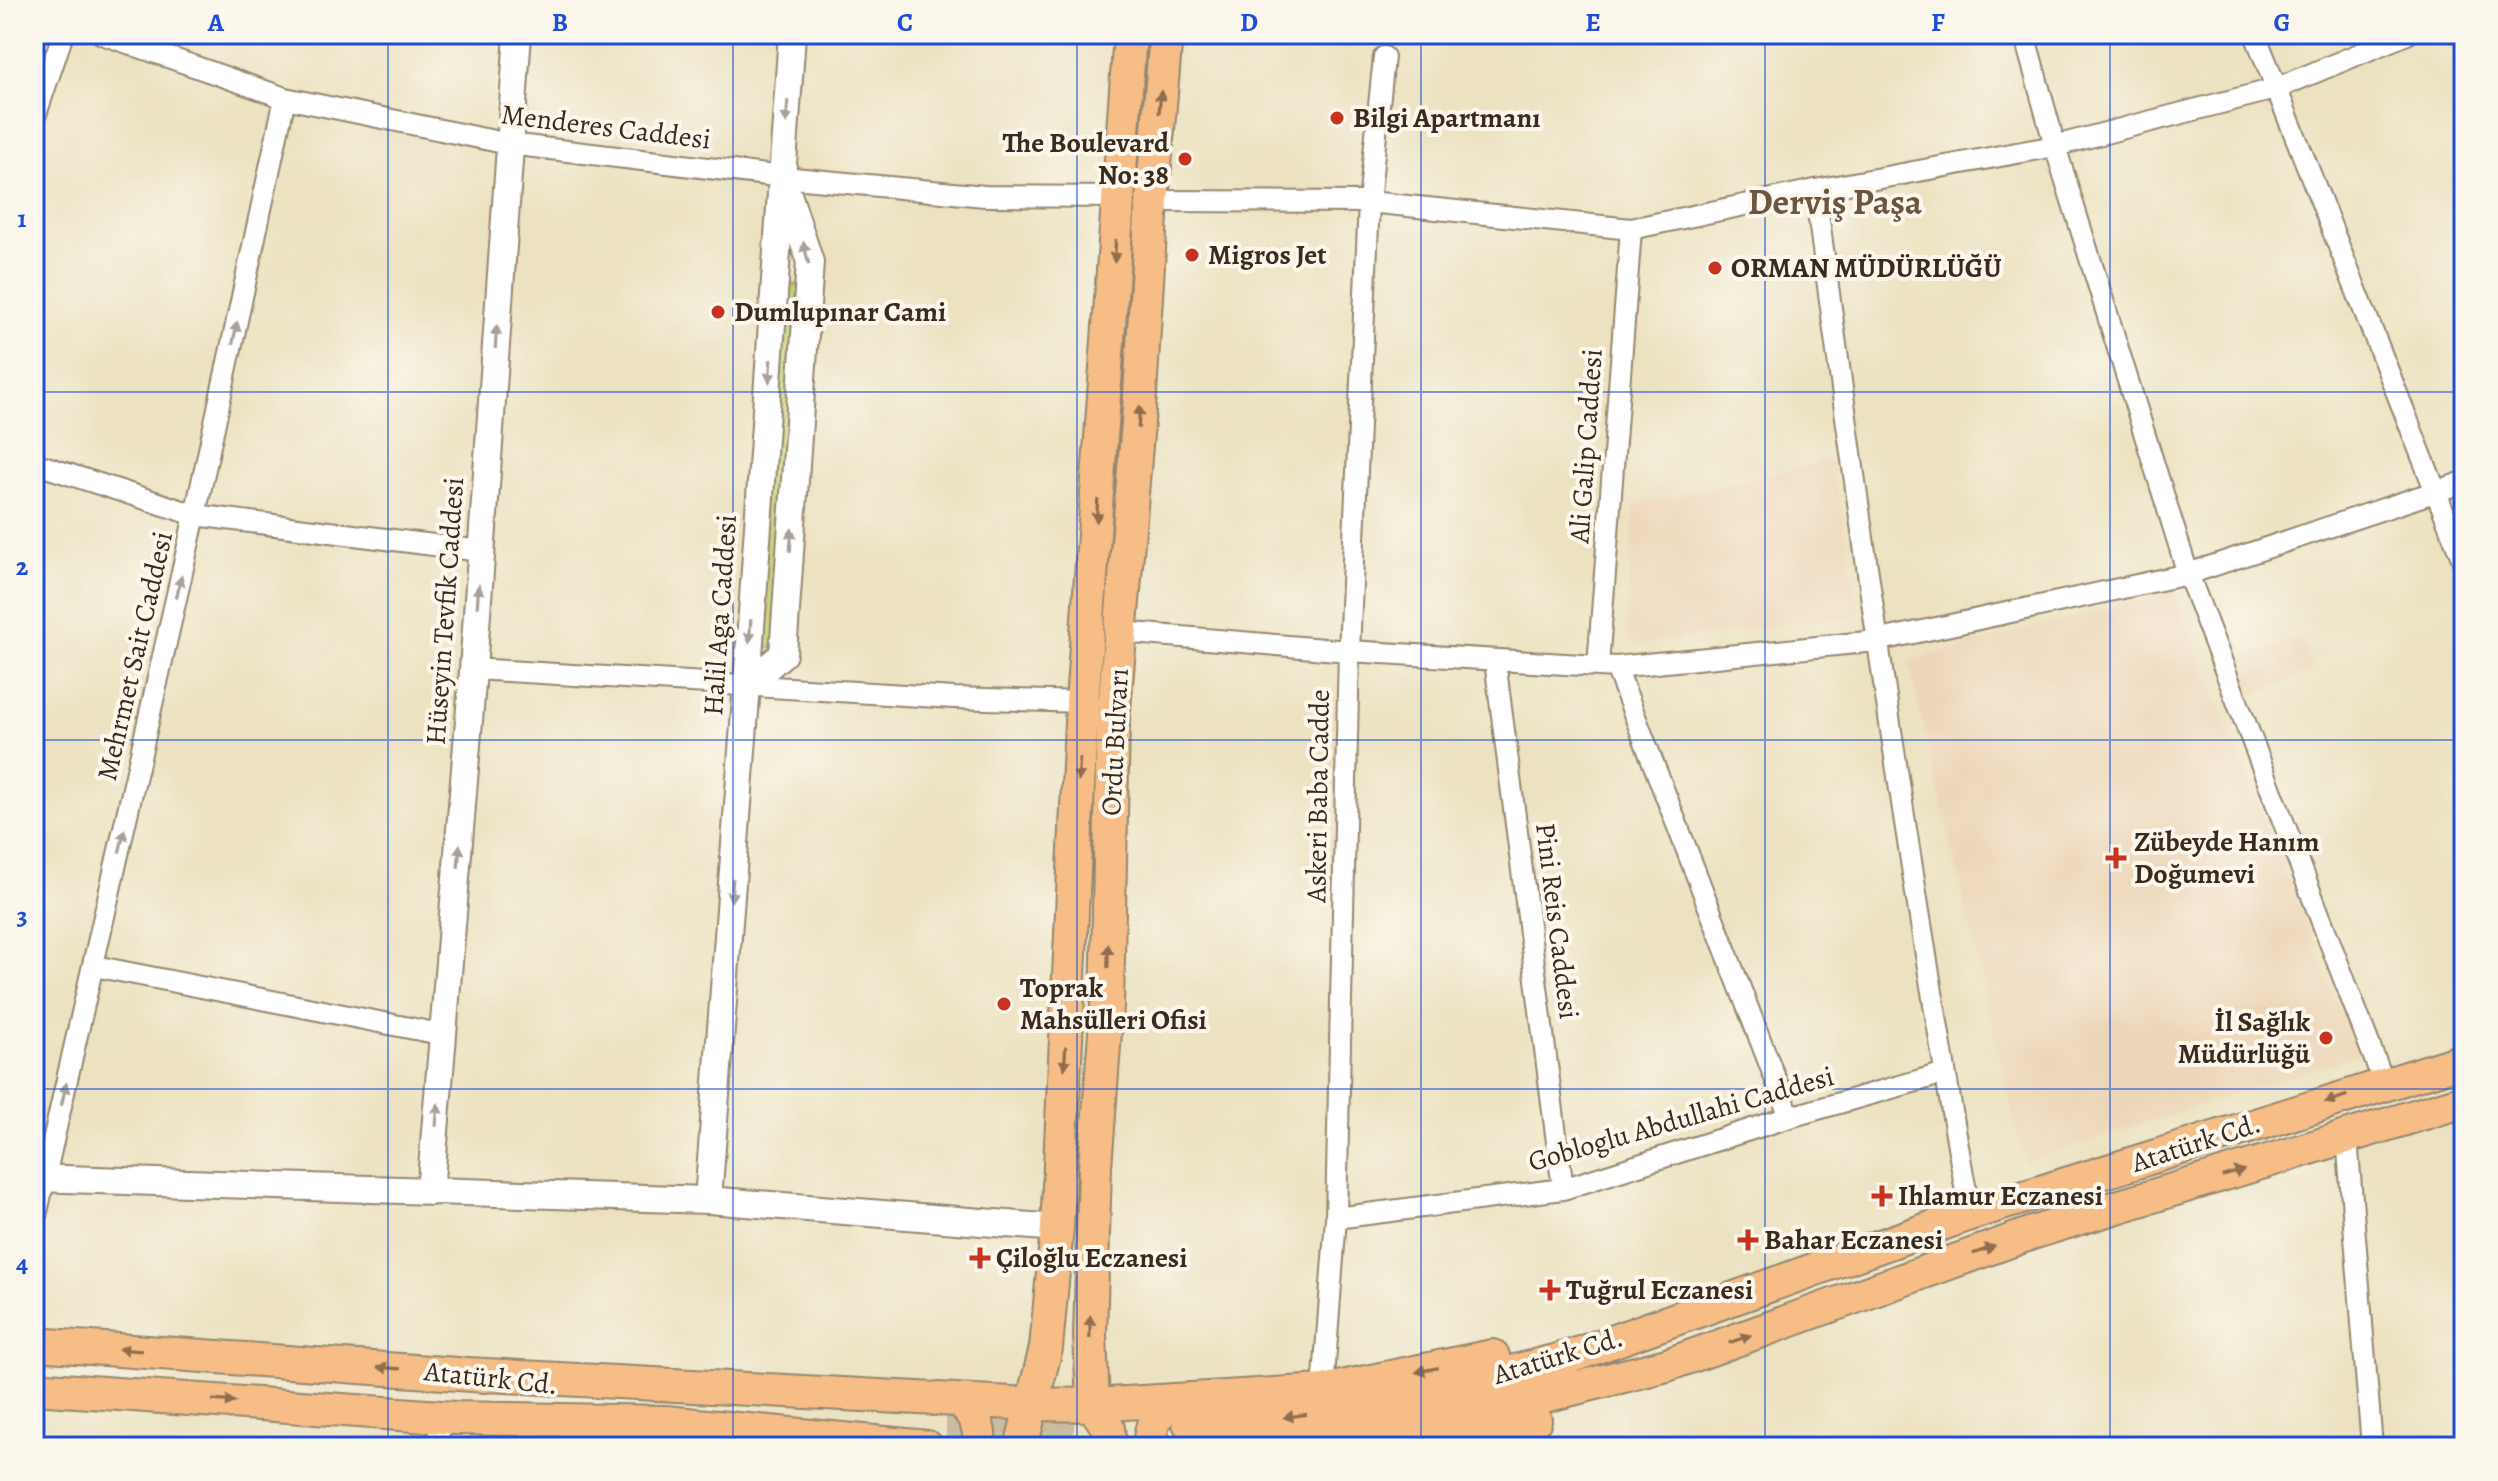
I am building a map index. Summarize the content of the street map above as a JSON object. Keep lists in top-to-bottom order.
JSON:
{
  "streets": {
    "main road": ["Ordu Bulvarı", "Atatürk Cd."],
    "street": [
      "Menderes Caddesi",
      "Ali Galip Caddesi",
      "Hüseyin Tevfik Caddesi",
      "Halil Aga Caddesi",
      "Mehrmet Sait Caddesi",
      "Askeri Baba Cadde",
      "Pini Reis Caddesi",
      "Gobloglu Abdullahi Caddesi"
    ]
  },
  "crossings": [
    ["Menderes Caddesi", "Hüseyin Tevfik Caddesi"],
    ["Menderes Caddesi", "Halil Aga Caddesi"],
    ["Menderes Caddesi", "Mehrmet Sait Caddesi"],
    ["Menderes Caddesi", "Ordu Bulvarı"],
    ["Ordu Bulvarı", "Atatürk Cd."],
    ["Askeri Baba Cadde", "Gobloglu Abdullahi Caddesi"],
    ["Pini Reis Caddesi", "Gobloglu Abdullahi Caddesi"]
  ],
  "one_way": ["Hüseyin Tevfik Caddesi", "Halil Aga Caddesi", "Mehrmet Sait Caddesi"],
  "districts": ["Derviş Paşa"],
  "places": {
    "other": [
      "Bilgi Apartmanı",
      "The Boulevard No: 38",
      "Migros Jet",
      "ORMAN MÜDÜRLÜĞÜ",
      "Dumlupınar Cami",
      "Toprak Mahsülleri Ofisi",
      "İl Sağlık Müdürlüğü"
    ],
    "health": [
      "Zübeyde Hanım Doğumevi",
      "Ihlamur Eczanesi",
      "Bahar Eczanesi",
      "Çiloğlu Eczanesi",
      "Tuğrul Eczanesi"
    ]
  },
  "grid": {
    "columns": [
      "A",
      "B",
      "C",
      "D",
      "E",
      "F",
      "G"
    ],
    "rows": [
      "1",
      "2",
      "3",
      "4"
    ]
  }
}
